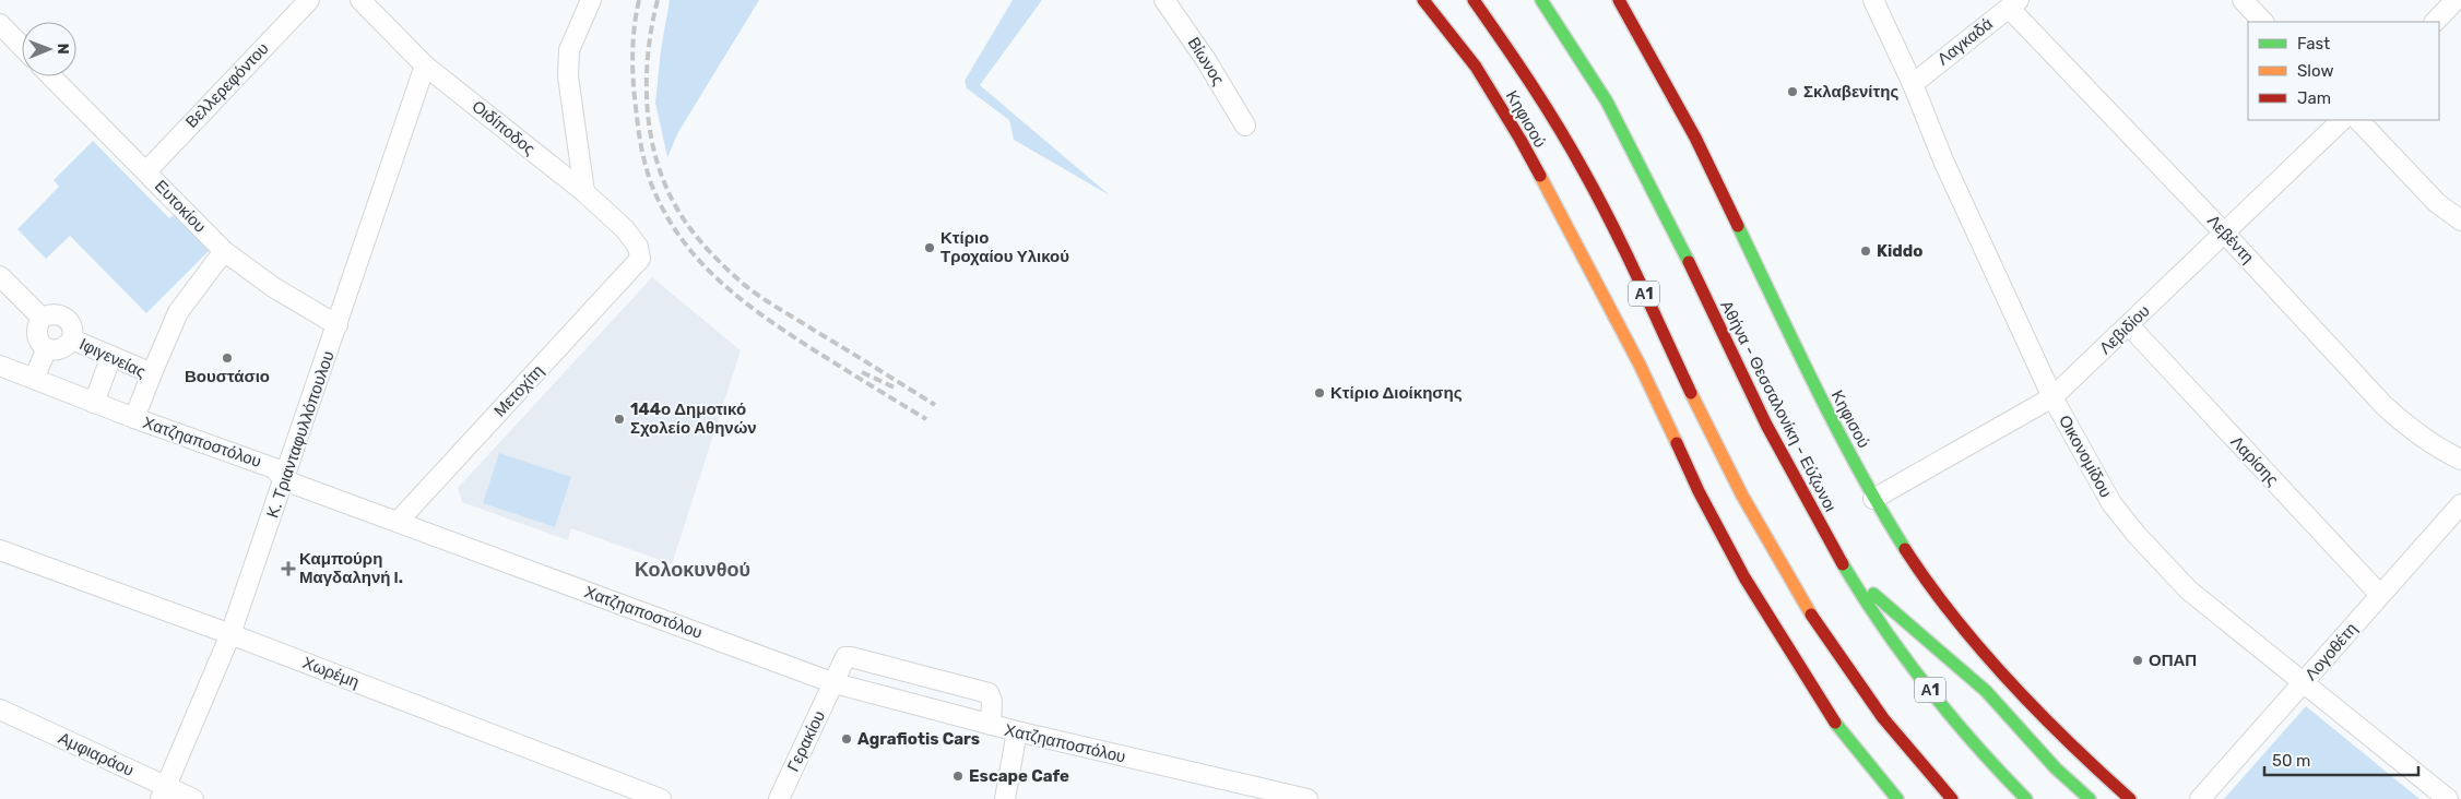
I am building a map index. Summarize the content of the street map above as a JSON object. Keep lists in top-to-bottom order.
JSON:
{
  "streets": {
    "main road": ["Κηφισού", "Α1", "Αθήνα - Θεσσαλονίκη - Εύζωνοι"],
    "street": [
      "Λαγκαδά",
      "Βίωνος",
      "Βελλερεφόντου",
      "Οιδίποδος",
      "Ευτοκίου",
      "Λεβέντη",
      "Λεβιδίου",
      "Ιφιγενείας",
      "Μετοχίτη",
      "Κ. Τριανταφυλλόπουλου",
      "Χατζηαποστόλου",
      "Οικονομίδου",
      "Λαρίσης",
      "Λογοθέτη",
      "Χωρέμη",
      "Γερακίου",
      "Αμφιαράου"
    ]
  },
  "crossings": [
    ["Λαγκαδά", "Λεβέντη"],
    ["Λαγκαδά", "Οικονομίδου"],
    ["Βελλερεφόντου", "Ευτοκίου"],
    ["Κηφισού", "Λεβιδίου"],
    ["Οιδίποδος", "Μετοχίτη"],
    ["Οιδίποδος", "Κ. Τριανταφυλλόπουλου"],
    ["Ευτοκίου", "Κ. Τριανταφυλλόπουλου"],
    ["Λεβέντη", "Λεβιδίου"],
    ["Λεβιδίου", "Οικονομίδου"],
    ["Λεβιδίου", "Λαρίσης"],
    ["Ιφιγενείας", "Χατζηαποστόλου"],
    ["Μετοχίτη", "Χατζηαποστόλου"],
    ["Κ. Τριανταφυλλόπουλου", "Χατζηαποστόλου"],
    ["Κ. Τριανταφυλλόπουλου", "Χωρέμη"],
    ["Κ. Τριανταφυλλόπουλου", "Αμφιαράου"],
    ["Χατζηαποστόλου", "Γερακίου"],
    ["Οικονομίδου", "Λογοθέτη"],
    ["Λαρίσης", "Λογοθέτη"]
  ],
  "districts": ["Κολοκυνθού"],
  "places": {
    "other": [
      "Σκλαβενίτης",
      "Κτίριο Τροχαίου Υλικού",
      "Kiddo",
      "Βουστάσιο",
      "Κτίριο Διοίκησης",
      "144ο Δημοτικό Σχολείο Αθηνών",
      "ΟΠΑΠ",
      "Agrafiotis Cars",
      "Escape Cafe"
    ],
    "health": ["Καμπούρη Μαγδαληνή Ι."]
  },
  "legend": ["Fast", "Slow", "Jam"],
  "scale_bar": "50 m",
  "north": "right"
}
